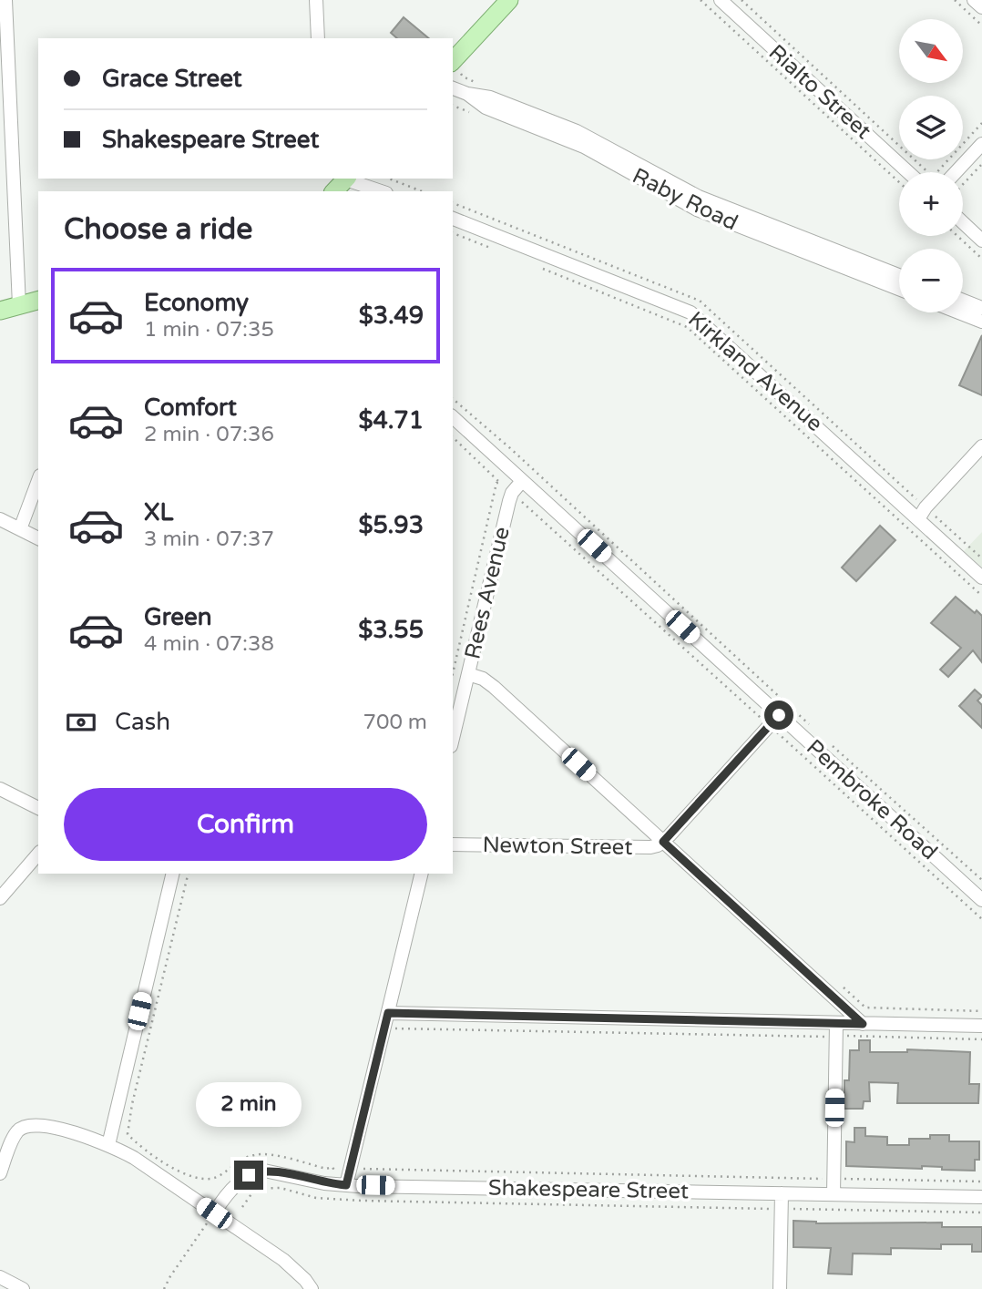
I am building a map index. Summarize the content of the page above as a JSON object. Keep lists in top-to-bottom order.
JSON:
{
  "streets": {
    "street": [
      "Rialto Street",
      "Raby Road",
      "Kirkland Avenue",
      "Rees Avenue",
      "Pembroke Road",
      "Newton Street",
      "Shakespeare Street"
    ]
  },
  "crossings": [
    ["Rees Avenue", "Pembroke Road"]
  ],
  "north": "bottom right",
  "page": {
    "map_buttons": ["+", "−"],
    "banner": ["Grace Street", "Shakespeare Street"],
    "heading": "Choose a ride",
    "list": [
      {
        "name": "Economy",
        "note": "1 min · 07:35",
        "value": "$3.49"
      },
      {
        "name": "Comfort",
        "note": "2 min · 07:36",
        "value": "$4.71"
      },
      {
        "name": "XL",
        "note": "3 min · 07:37",
        "value": "$5.93"
      },
      {
        "name": "Green",
        "note": "4 min · 07:38",
        "value": "$3.55"
      }
    ],
    "pay": ["Cash", "700 m"],
    "buttons": "Confirm",
    "bubble": "2 min"
  }
}
